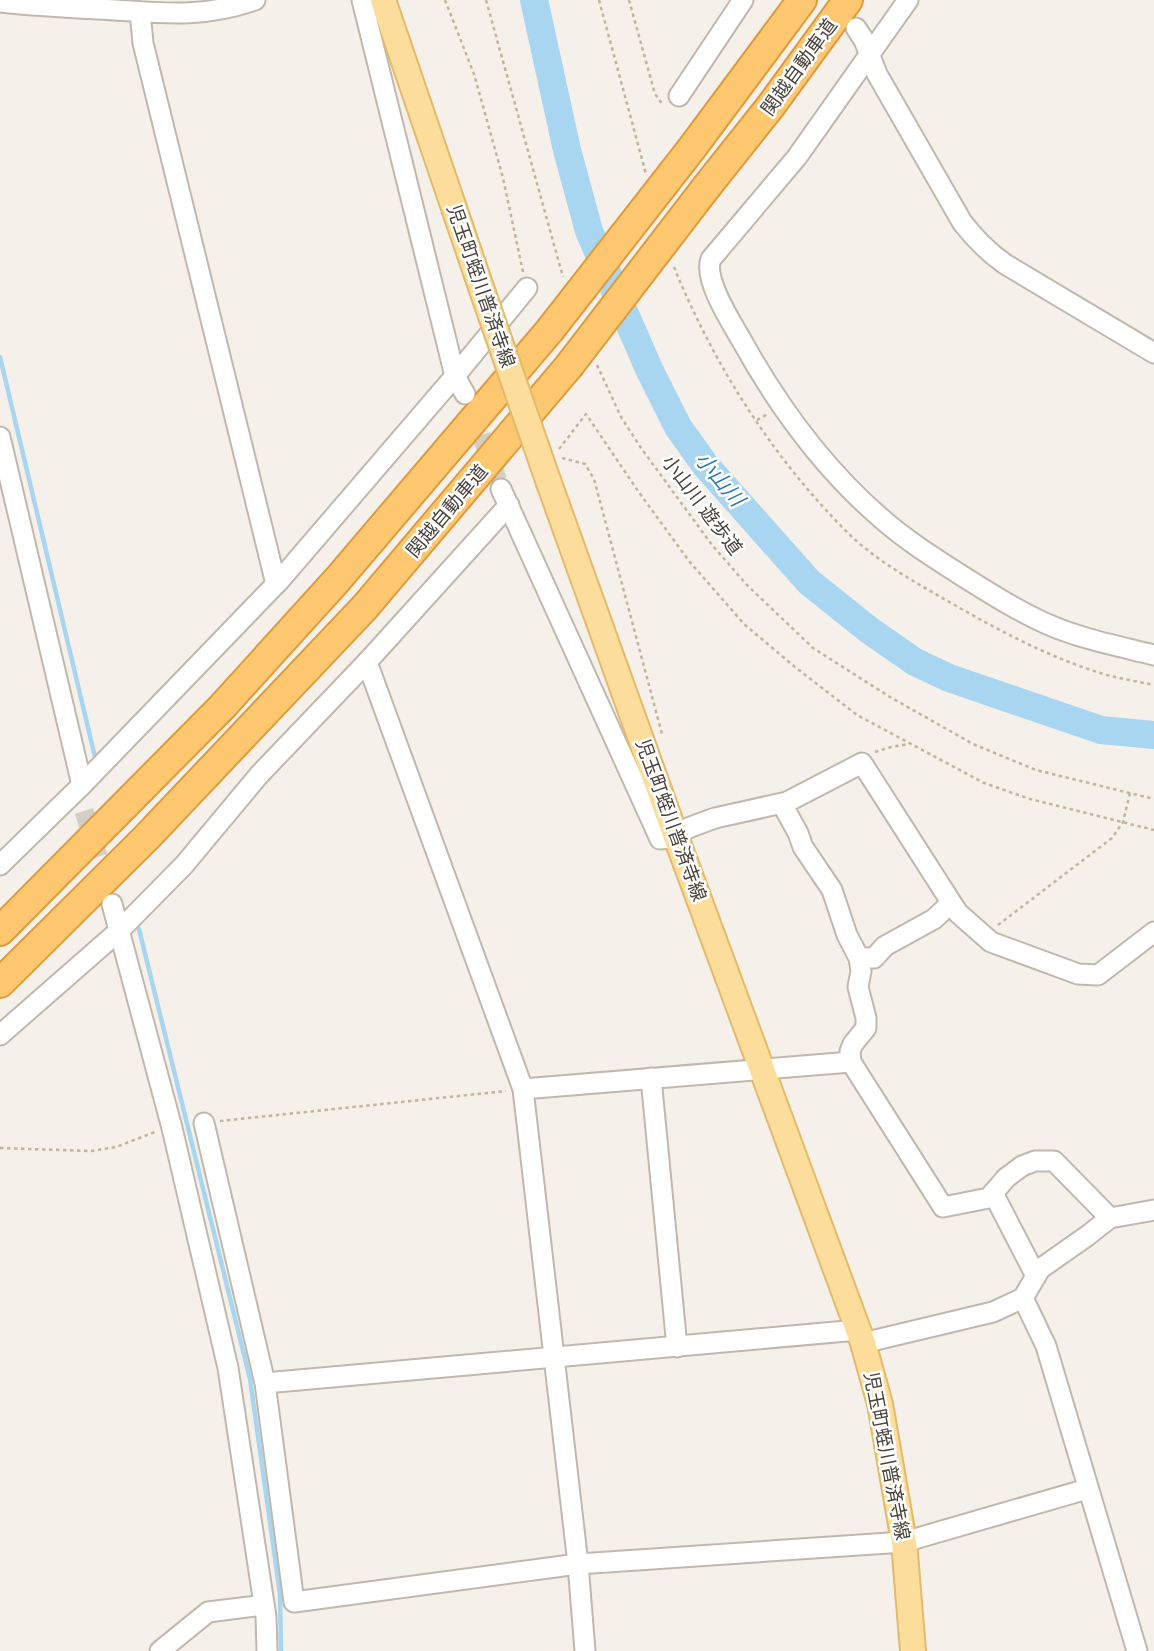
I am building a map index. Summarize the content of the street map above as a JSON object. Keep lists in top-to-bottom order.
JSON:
{
  "streets": {
    "highway": ["関越自動車道"],
    "main road": ["児玉町蛭川普済寺線"],
    "path": ["小山川 遊歩道"]
  },
  "crossings": [
    ["関越自動車道", "小山川 遊歩道"]
  ],
  "water": ["小山川"]
}
